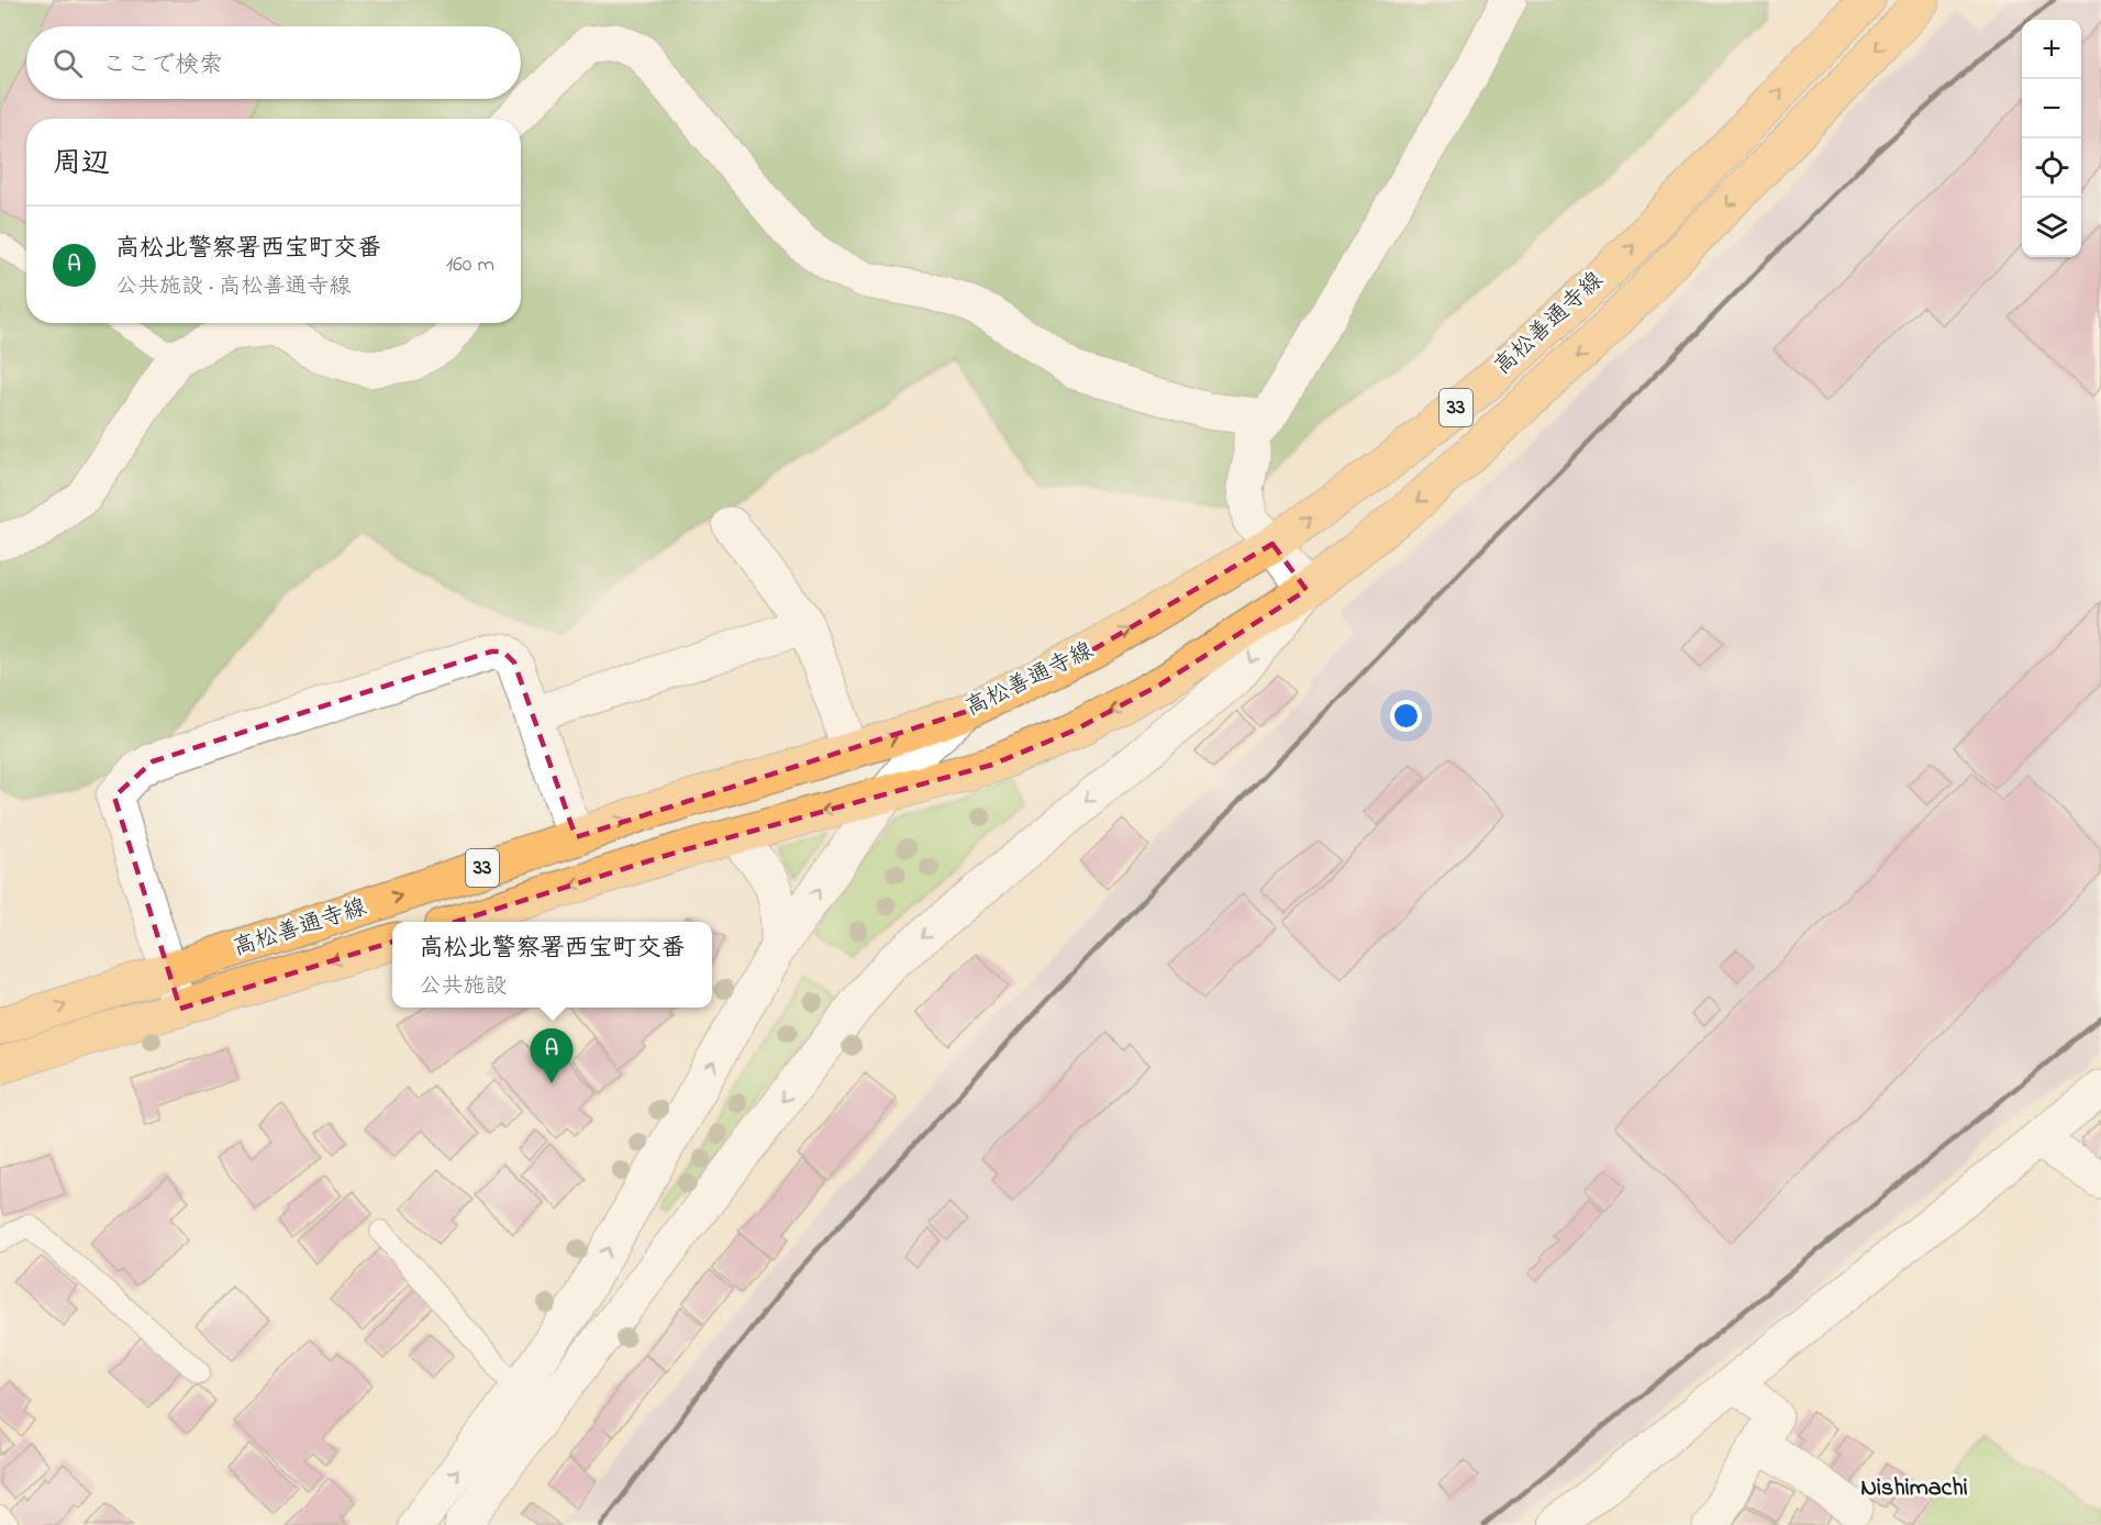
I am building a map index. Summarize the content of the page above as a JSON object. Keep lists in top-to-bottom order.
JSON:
{
  "streets": {
    "main road": ["高松善通寺線", "33"]
  },
  "districts": ["Nishimachi"],
  "page": {
    "map_buttons": ["+", "−"],
    "search": "ここで検索",
    "heading": "周辺",
    "list": [
      {
        "mark": "A",
        "name": "高松北警察署西宝町交番",
        "note": "公共施設 · 高松善通寺線",
        "value": "160 m"
      }
    ],
    "popup": ["高松北警察署西宝町交番", "公共施設"],
    "pins": "A"
  }
}
